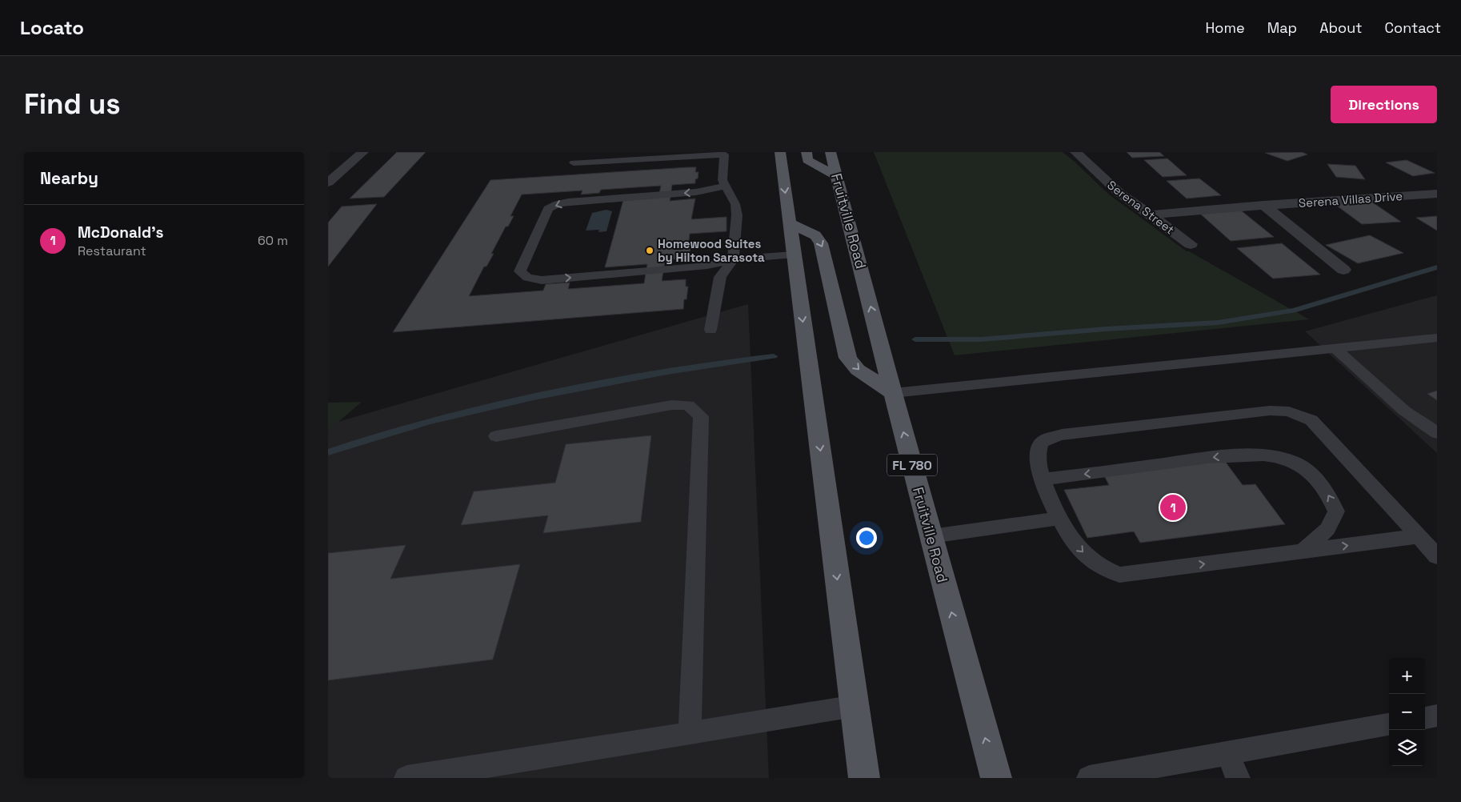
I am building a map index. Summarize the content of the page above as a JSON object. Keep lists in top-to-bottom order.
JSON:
{
  "streets": {
    "main road": ["Fruitville Road", "FL 780"],
    "street": ["Serena Villas Drive", "Serena Street"]
  },
  "crossings": [
    ["Serena Villas Drive", "Serena Street"]
  ],
  "places": ["Homewood Suites by Hilton Sarasota"],
  "page": {
    "header": "Locato",
    "nav": [
      "Home",
      "Map",
      "About",
      "Contact"
    ],
    "buttons": "Directions",
    "title": "Find us",
    "heading": "Nearby",
    "list": [
      {
        "mark": "1",
        "name": "McDonald's",
        "note": "Restaurant",
        "value": "60 m"
      }
    ],
    "pins": "1",
    "map_buttons": ["+", "−"]
  }
}
